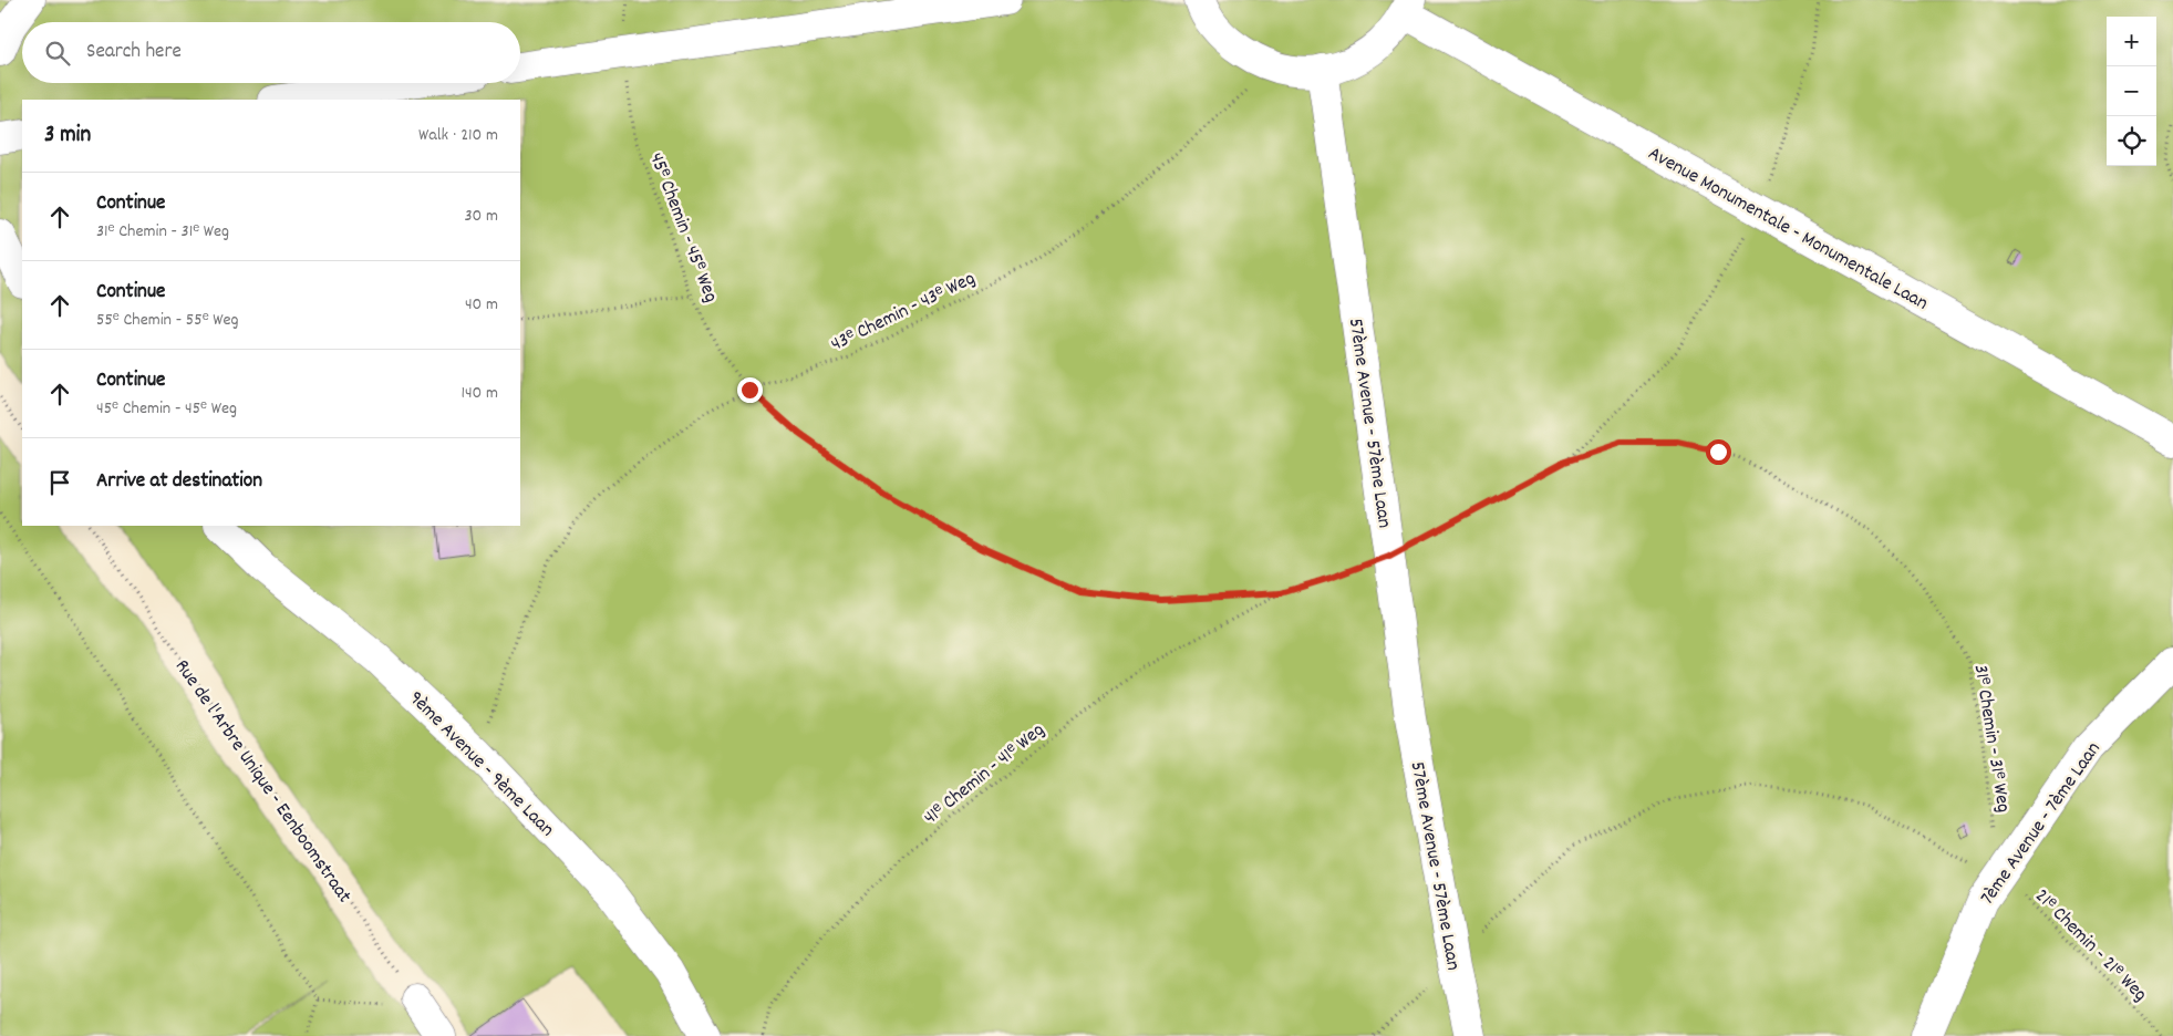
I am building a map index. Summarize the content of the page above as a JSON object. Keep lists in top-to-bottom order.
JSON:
{
  "streets": {
    "street": [
      "Avenue Monumentale - Monumentale Laan",
      "57ème Avenue - 57ème Laan",
      "9ème Avenue - 9ème Laan",
      "7ème Avenue - 7ème Laan"
    ],
    "path": [
      "45ᵉ Chemin - 45ᵉ Weg",
      "43ᵉ Chemin - 43ᵉ Weg",
      "31ᵉ Chemin - 31ᵉ Weg",
      "41ᵉ Chemin - 41ᵉ Weg",
      "Rue de l'Arbre Unique - Eenboomstraat",
      "21ᵉ Chemin - 21ᵉ Weg"
    ]
  },
  "crossings": [
    ["45ᵉ Chemin - 45ᵉ Weg", "43ᵉ Chemin - 43ᵉ Weg"],
    ["45ᵉ Chemin - 45ᵉ Weg", "57ème Avenue - 57ème Laan"],
    ["45ᵉ Chemin - 45ᵉ Weg", "31ᵉ Chemin - 31ᵉ Weg"],
    ["45ᵉ Chemin - 45ᵉ Weg", "41ᵉ Chemin - 41ᵉ Weg"],
    ["43ᵉ Chemin - 43ᵉ Weg", "9ème Avenue - 9ème Laan"],
    ["57ème Avenue - 57ème Laan", "21ᵉ Chemin - 21ᵉ Weg"],
    ["31ᵉ Chemin - 31ᵉ Weg", "7ème Avenue - 7ème Laan"],
    ["31ᵉ Chemin - 31ᵉ Weg", "21ᵉ Chemin - 21ᵉ Weg"],
    ["7ème Avenue - 7ème Laan", "21ᵉ Chemin - 21ᵉ Weg"]
  ],
  "page": {
    "map_buttons": ["+", "−"],
    "search": "Search here",
    "heading": ["3 min", "Walk · 210 m"],
    "list": [
      ["Continue", "31ᵉ Chemin - 31ᵉ Weg", "30 m"],
      ["Continue", "55ᵉ Chemin - 55ᵉ Weg", "40 m"],
      ["Continue", "45ᵉ Chemin - 45ᵉ Weg", "140 m"],
      "Arrive at destination"
    ]
  }
}
